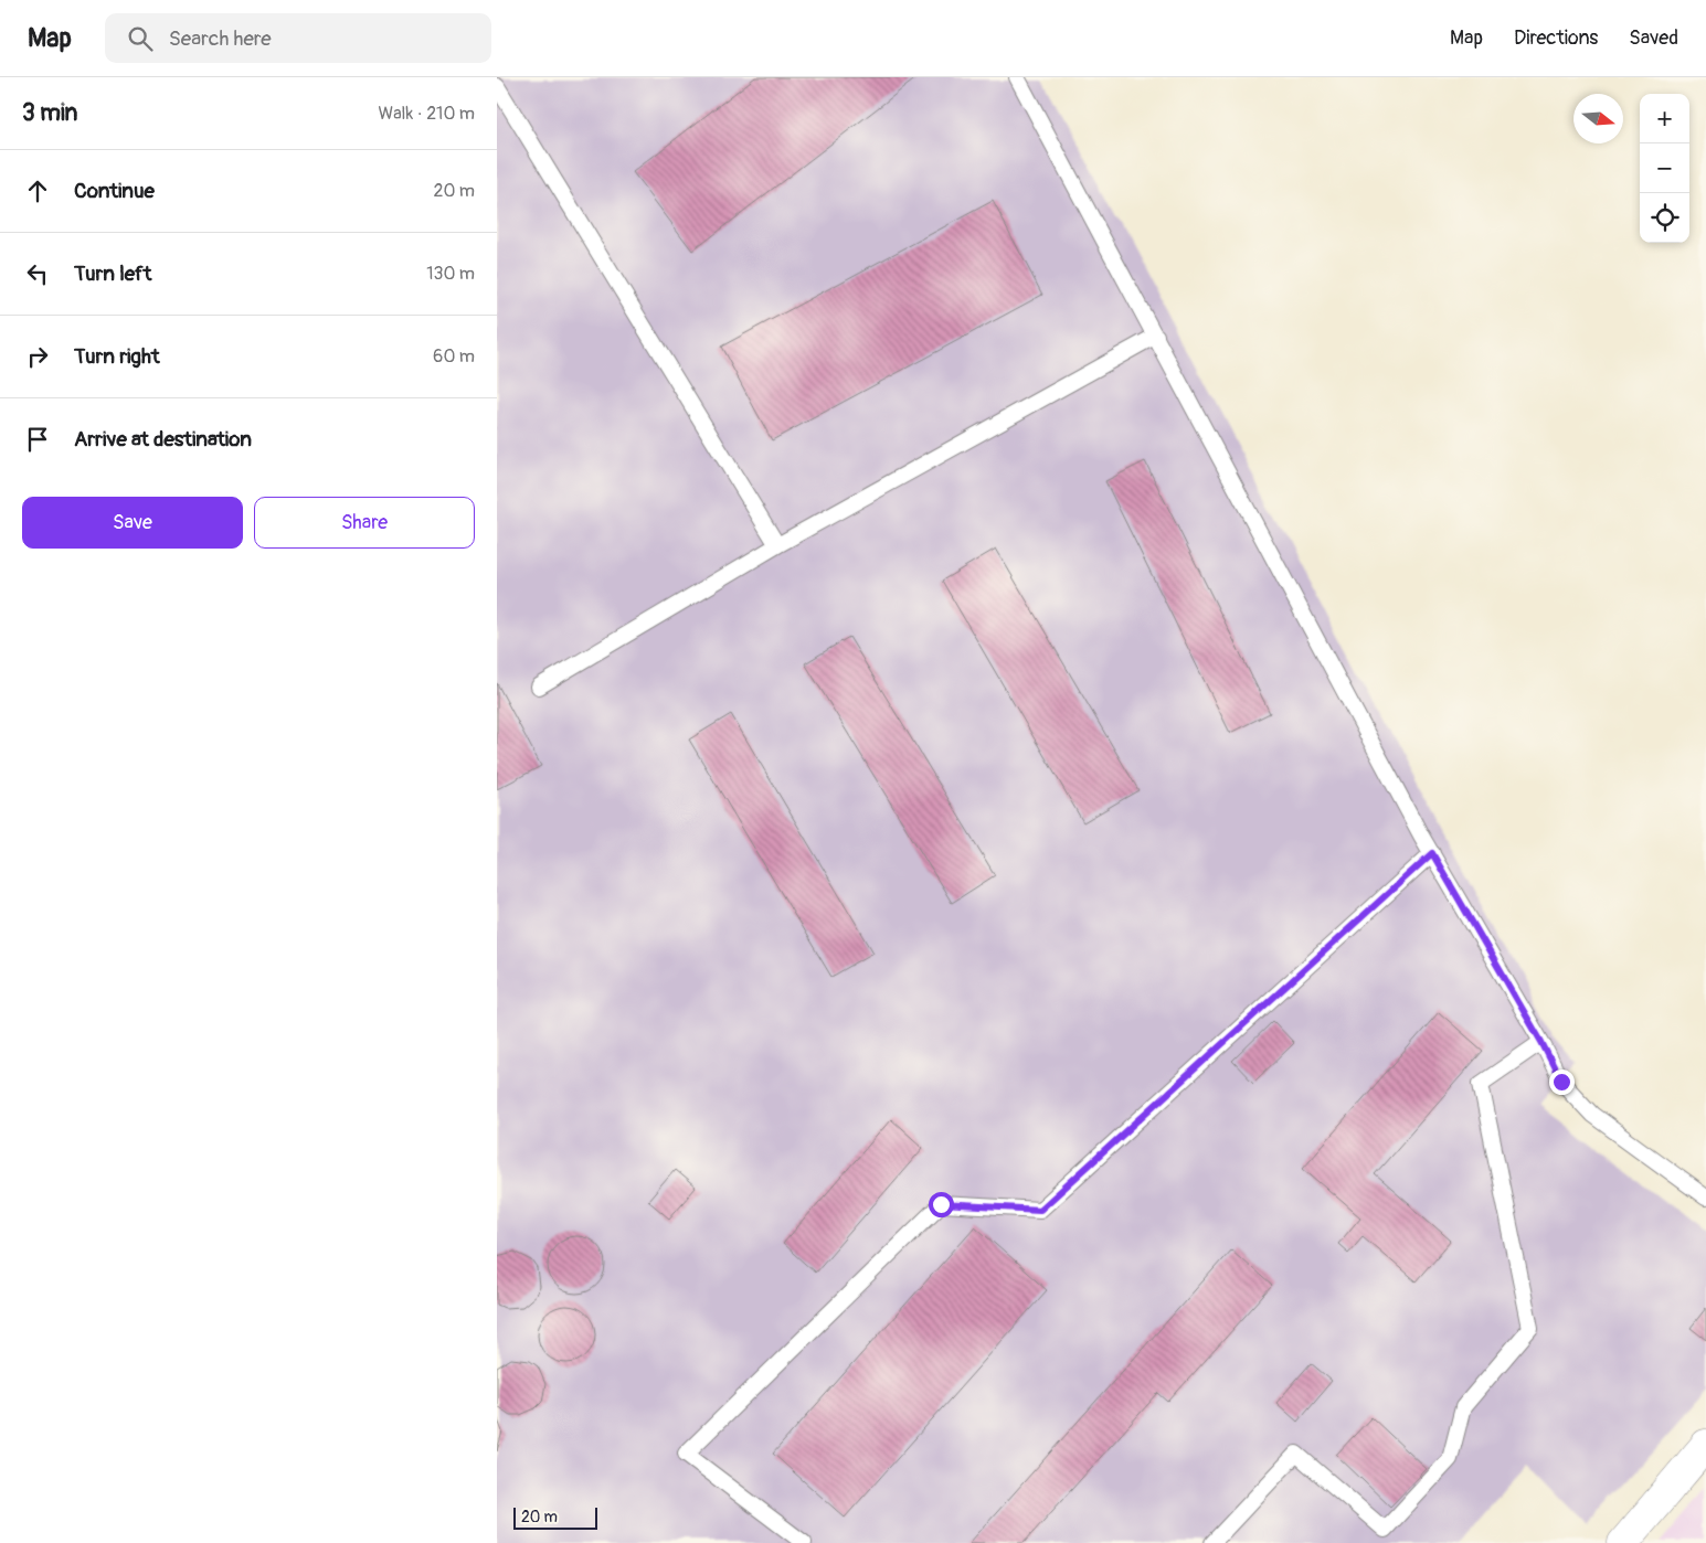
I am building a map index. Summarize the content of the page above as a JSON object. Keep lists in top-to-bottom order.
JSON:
{
  "scale_bar": "20 m",
  "north": "right",
  "page": {
    "header": "Map",
    "search": "Search here",
    "nav": ["Map", "Directions", "Saved"],
    "heading": ["3 min", "Walk · 210 m"],
    "map_buttons": ["+", "−"],
    "list": [
      ["Continue", "20 m"],
      ["Turn left", "130 m"],
      ["Turn right", "60 m"],
      "Arrive at destination"
    ],
    "buttons": ["Save", "Share"],
    "scale": "20 m"
  }
}
